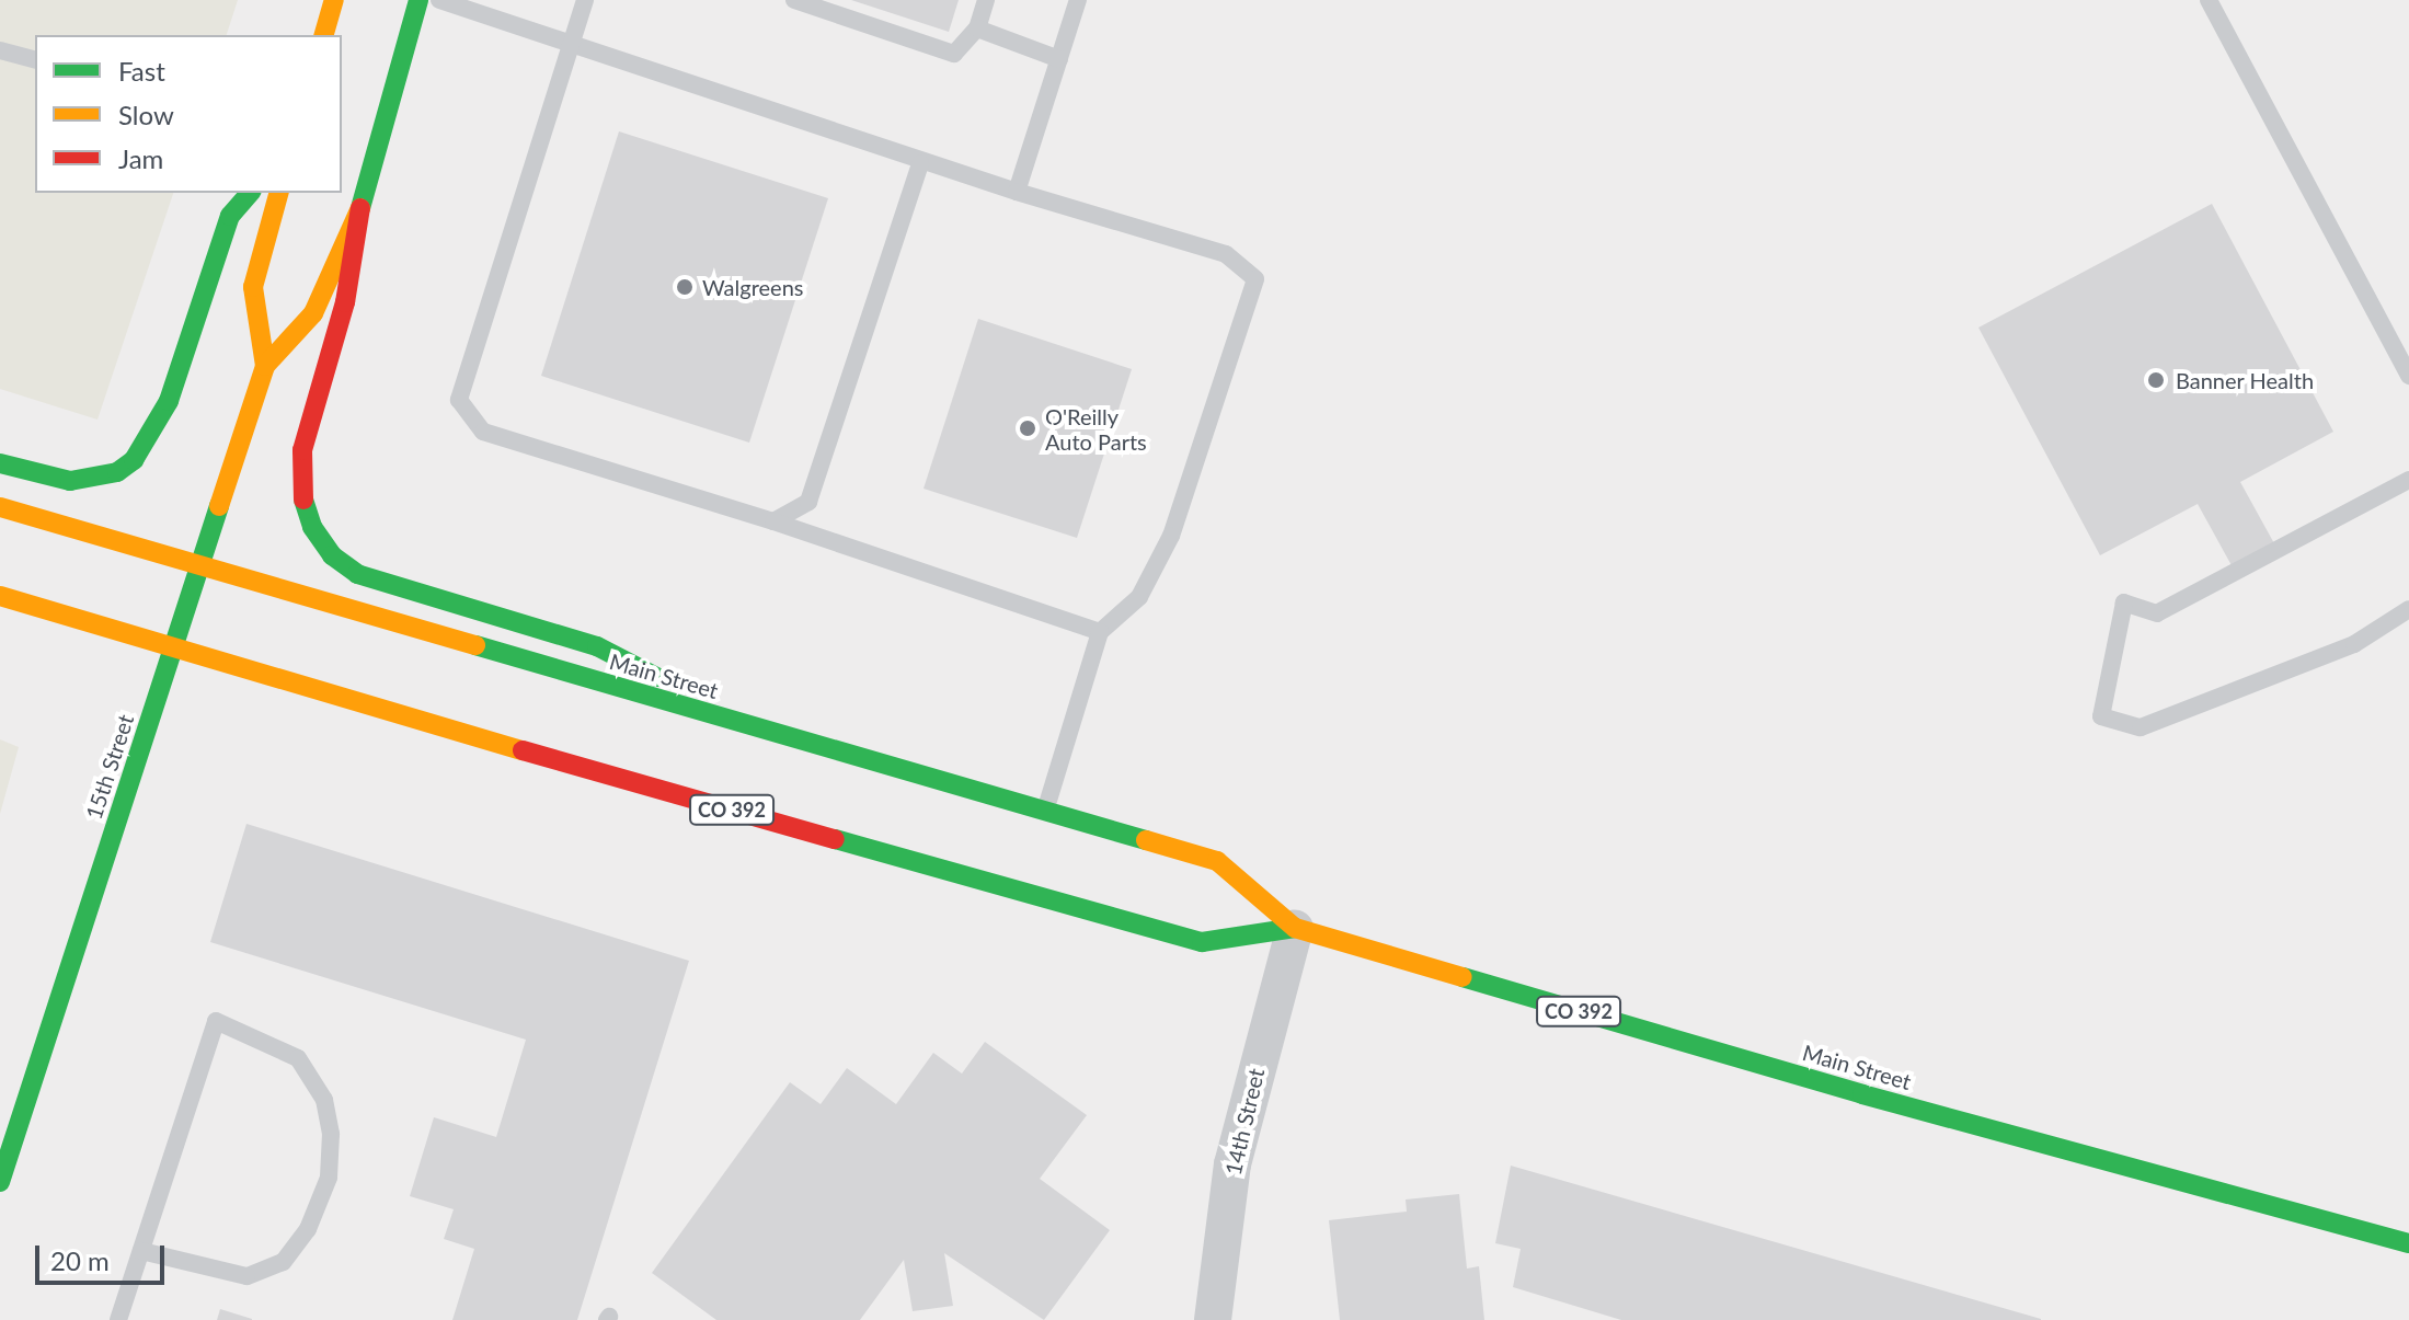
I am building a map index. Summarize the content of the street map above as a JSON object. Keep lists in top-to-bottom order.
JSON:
{
  "streets": {
    "main road": ["Main Street", "15th Street", "CO 392"],
    "street": ["14th Street"]
  },
  "crossings": [
    ["Main Street", "15th Street"],
    ["Main Street", "14th Street"]
  ],
  "places": ["Walgreens", "Banner Health", "O'Reilly Auto Parts"],
  "legend": ["Fast", "Slow", "Jam"],
  "scale_bar": "20 m"
}
